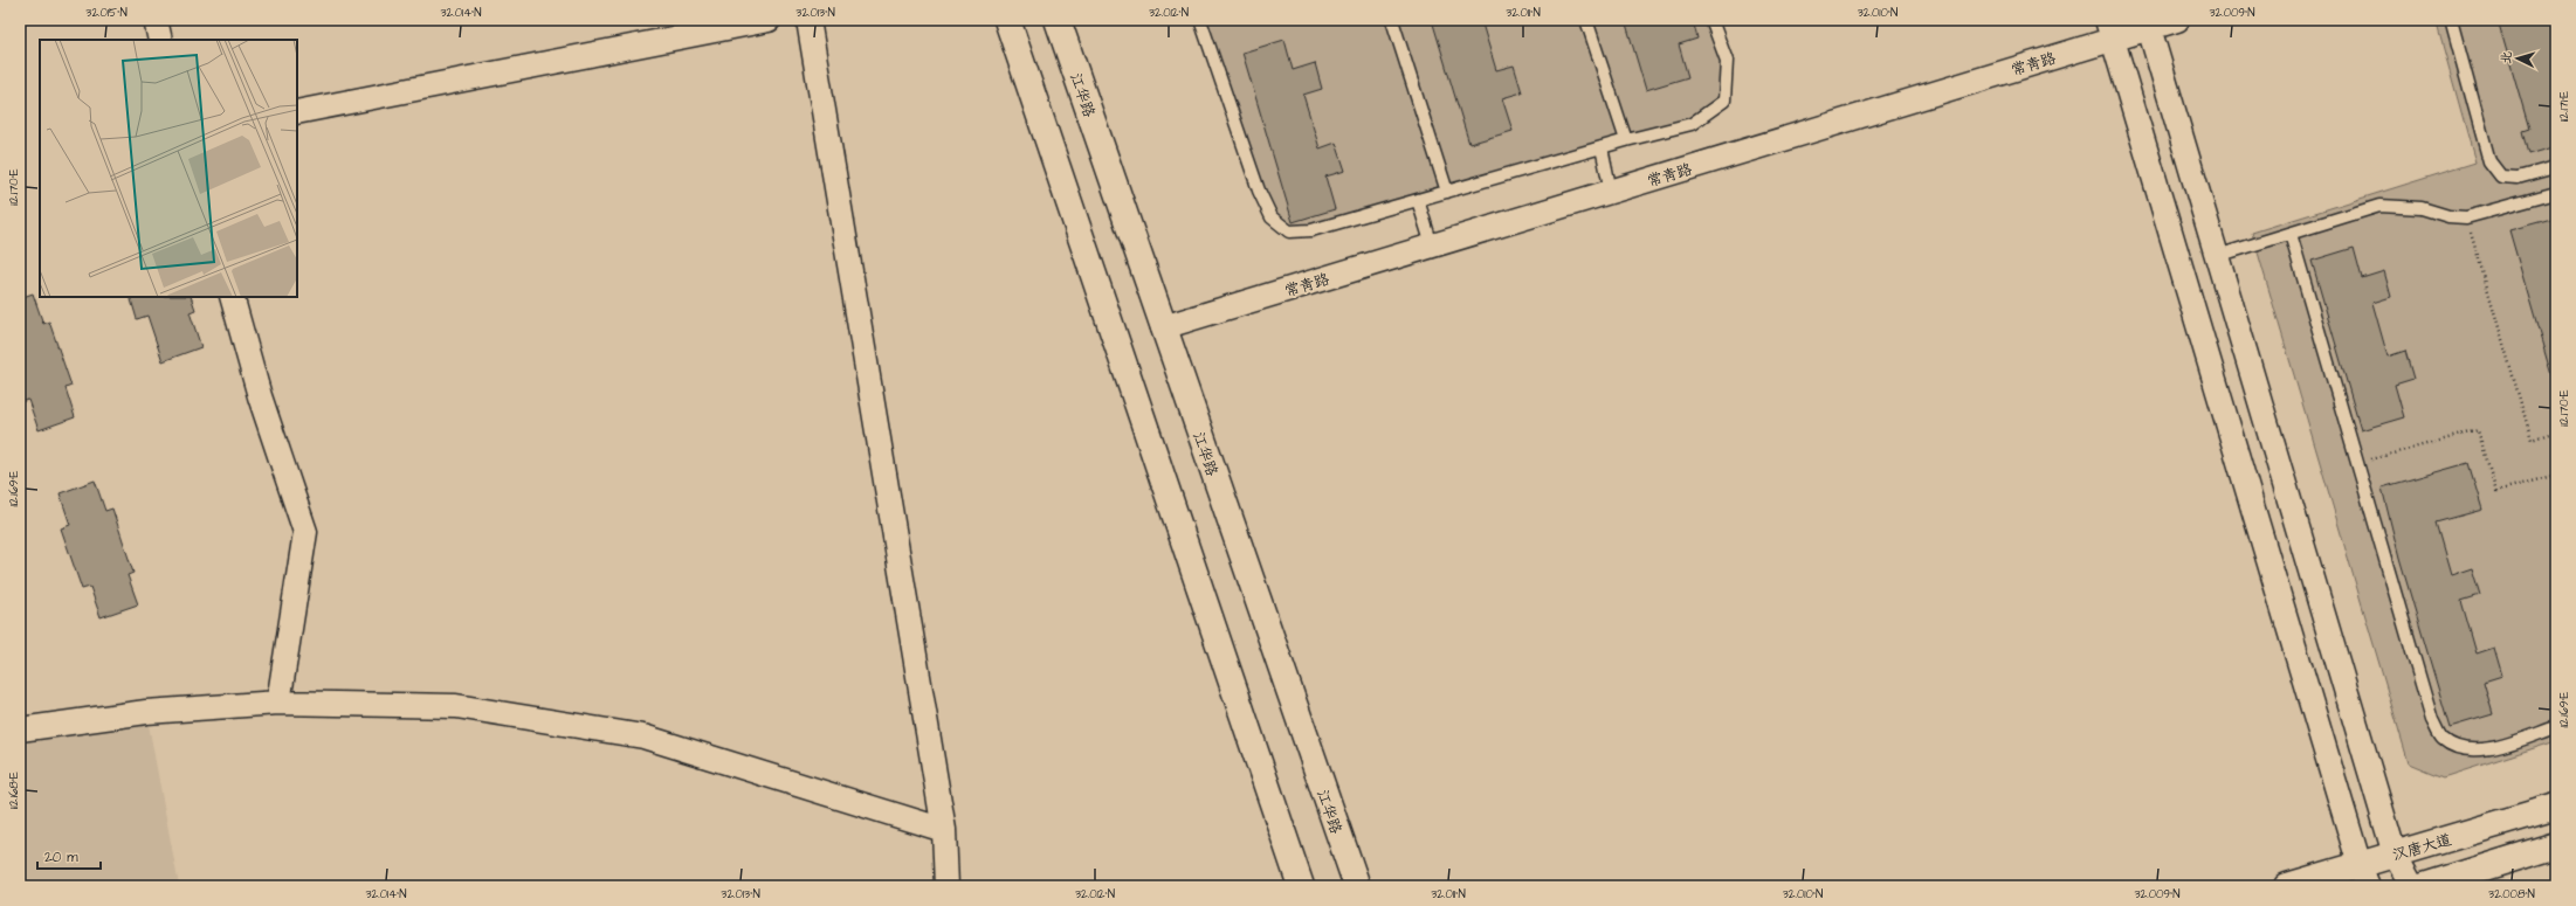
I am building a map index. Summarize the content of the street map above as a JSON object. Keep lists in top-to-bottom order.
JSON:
{
  "streets": {
    "main road": ["江华路", "汉唐大道"],
    "street": ["常青路"]
  },
  "crossings": [
    ["常青路", "江华路"]
  ],
  "scale_bar": "20 m",
  "north": "left",
  "coordinates": [
    "32.015°N",
    "32.014°N",
    "32.013°N",
    "32.012°N",
    "32.011°N",
    "32.010°N",
    "32.009°N",
    "112.171°E",
    "112.170°E",
    "112.169°E",
    "112.168°E",
    "32.008°N"
  ]
}
